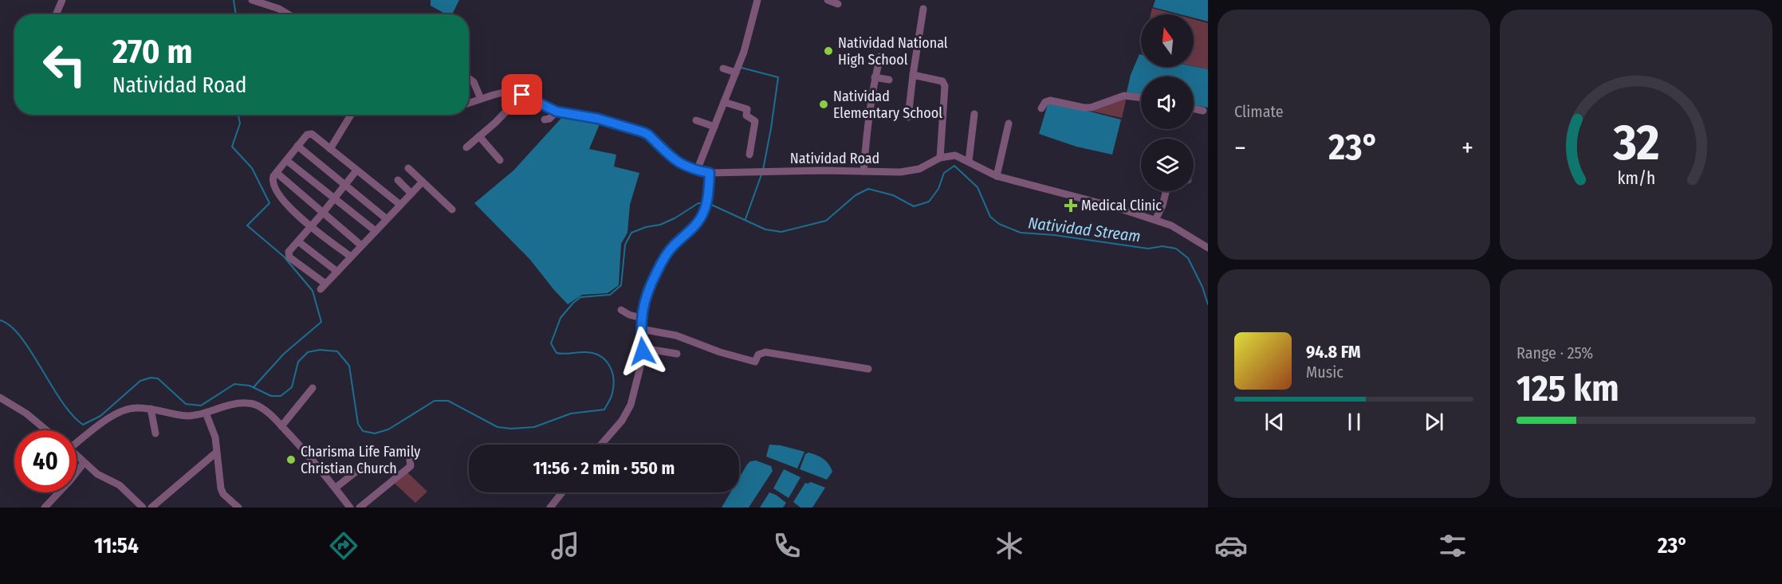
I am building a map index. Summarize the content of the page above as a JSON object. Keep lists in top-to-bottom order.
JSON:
{
  "streets": {
    "street": ["Natividad Road"]
  },
  "water": ["Natividad Stream"],
  "places": {
    "other": ["Natividad National High School", "Natividad Elementary School", "Charisma Life Family Christian Church"],
    "health": ["Medical Clinic"]
  },
  "north": "top",
  "page": {
    "tile": [
      "Climate",
      ["Range · 25%", "125 km"]
    ],
    "turn": ["270 m", "Natividad Road"],
    "heat": ["−", "23°", "+"],
    "song": ["94.8 FM", "Music"],
    "limit": "40",
    "trip": "11:56 · 2 min · 550 m",
    "tabs": ["11:54", "23°"],
    "gauge": ["32", "km/h"]
  }
}
